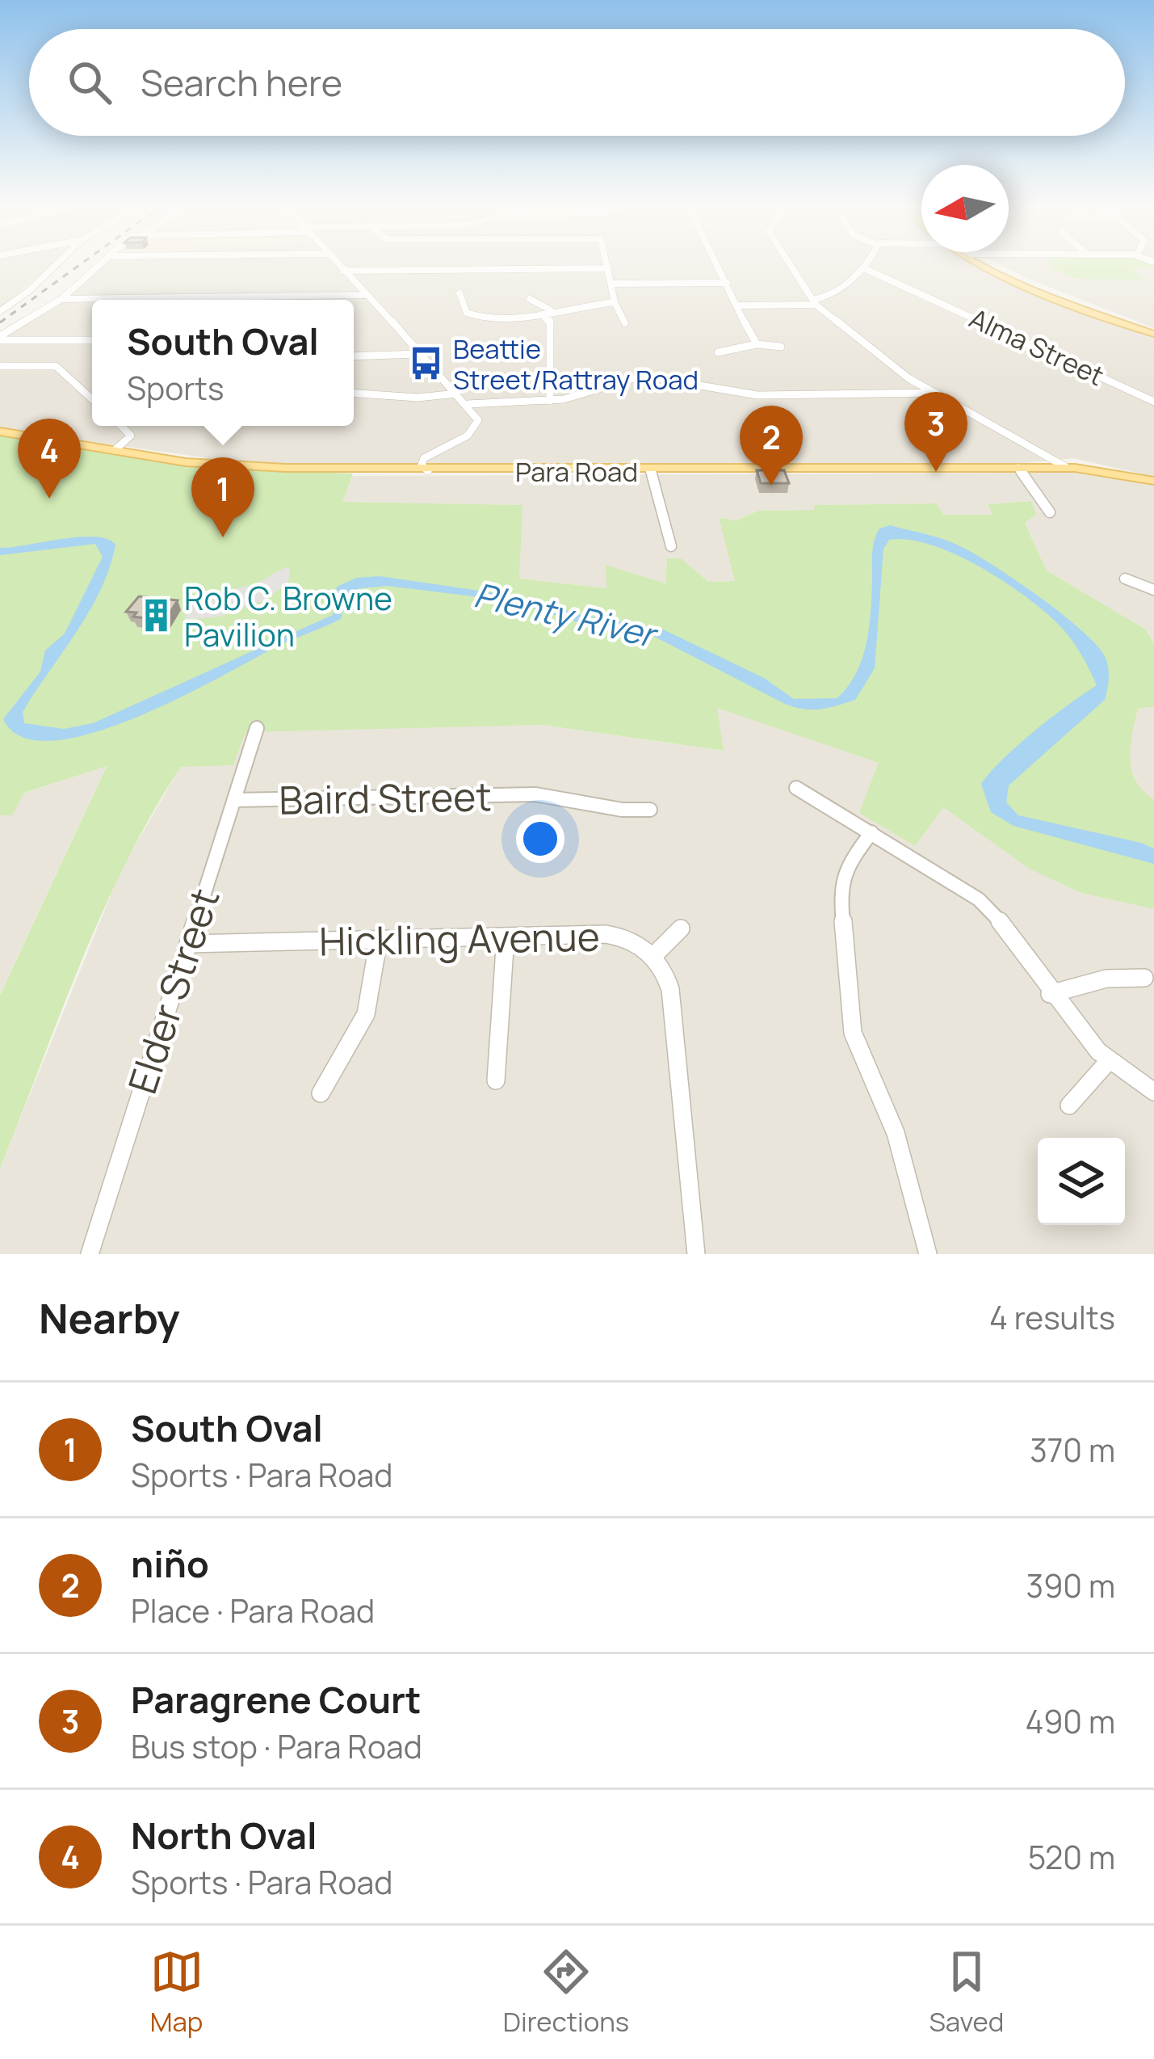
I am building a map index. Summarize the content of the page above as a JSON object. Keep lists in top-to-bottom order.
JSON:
{
  "streets": {
    "main road": ["Para Road"],
    "street": [
      "Alma Street",
      "Baird Street",
      "Hickling Avenue",
      "Elder Street"
    ]
  },
  "crossings": [
    ["Baird Street", "Elder Street"],
    ["Hickling Avenue", "Elder Street"]
  ],
  "water": ["Plenty River"],
  "places": {
    "bus stop": ["Beattie Street/Rattray Road"],
    "building": ["Rob C. Browne Pavilion"]
  },
  "north": "left",
  "page": {
    "search": "Search here",
    "popup": ["South Oval", "Sports"],
    "pins": [
      "3",
      "2",
      "4",
      "1"
    ],
    "heading": ["Nearby", "4 results"],
    "list": [
      {
        "mark": "1",
        "name": "South Oval",
        "note": "Sports · Para Road",
        "value": "370 m"
      },
      {
        "mark": "2",
        "name": "niño",
        "note": "Place · Para Road",
        "value": "390 m"
      },
      {
        "mark": "3",
        "name": "Paragrene Court",
        "note": "Bus stop · Para Road",
        "value": "490 m"
      },
      {
        "mark": "4",
        "name": "North Oval",
        "note": "Sports · Para Road",
        "value": "520 m"
      }
    ],
    "nav": ["Map", "Directions", "Saved"]
  }
}
